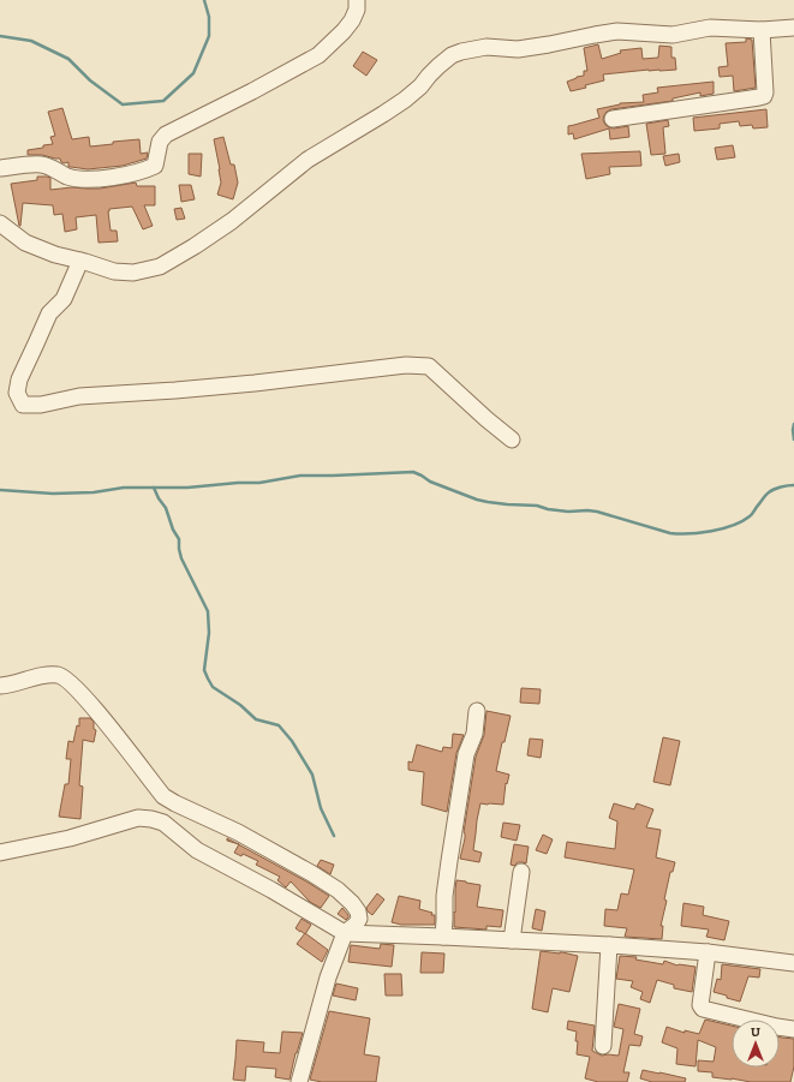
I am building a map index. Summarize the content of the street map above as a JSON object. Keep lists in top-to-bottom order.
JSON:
{
  "north": "top"
}
